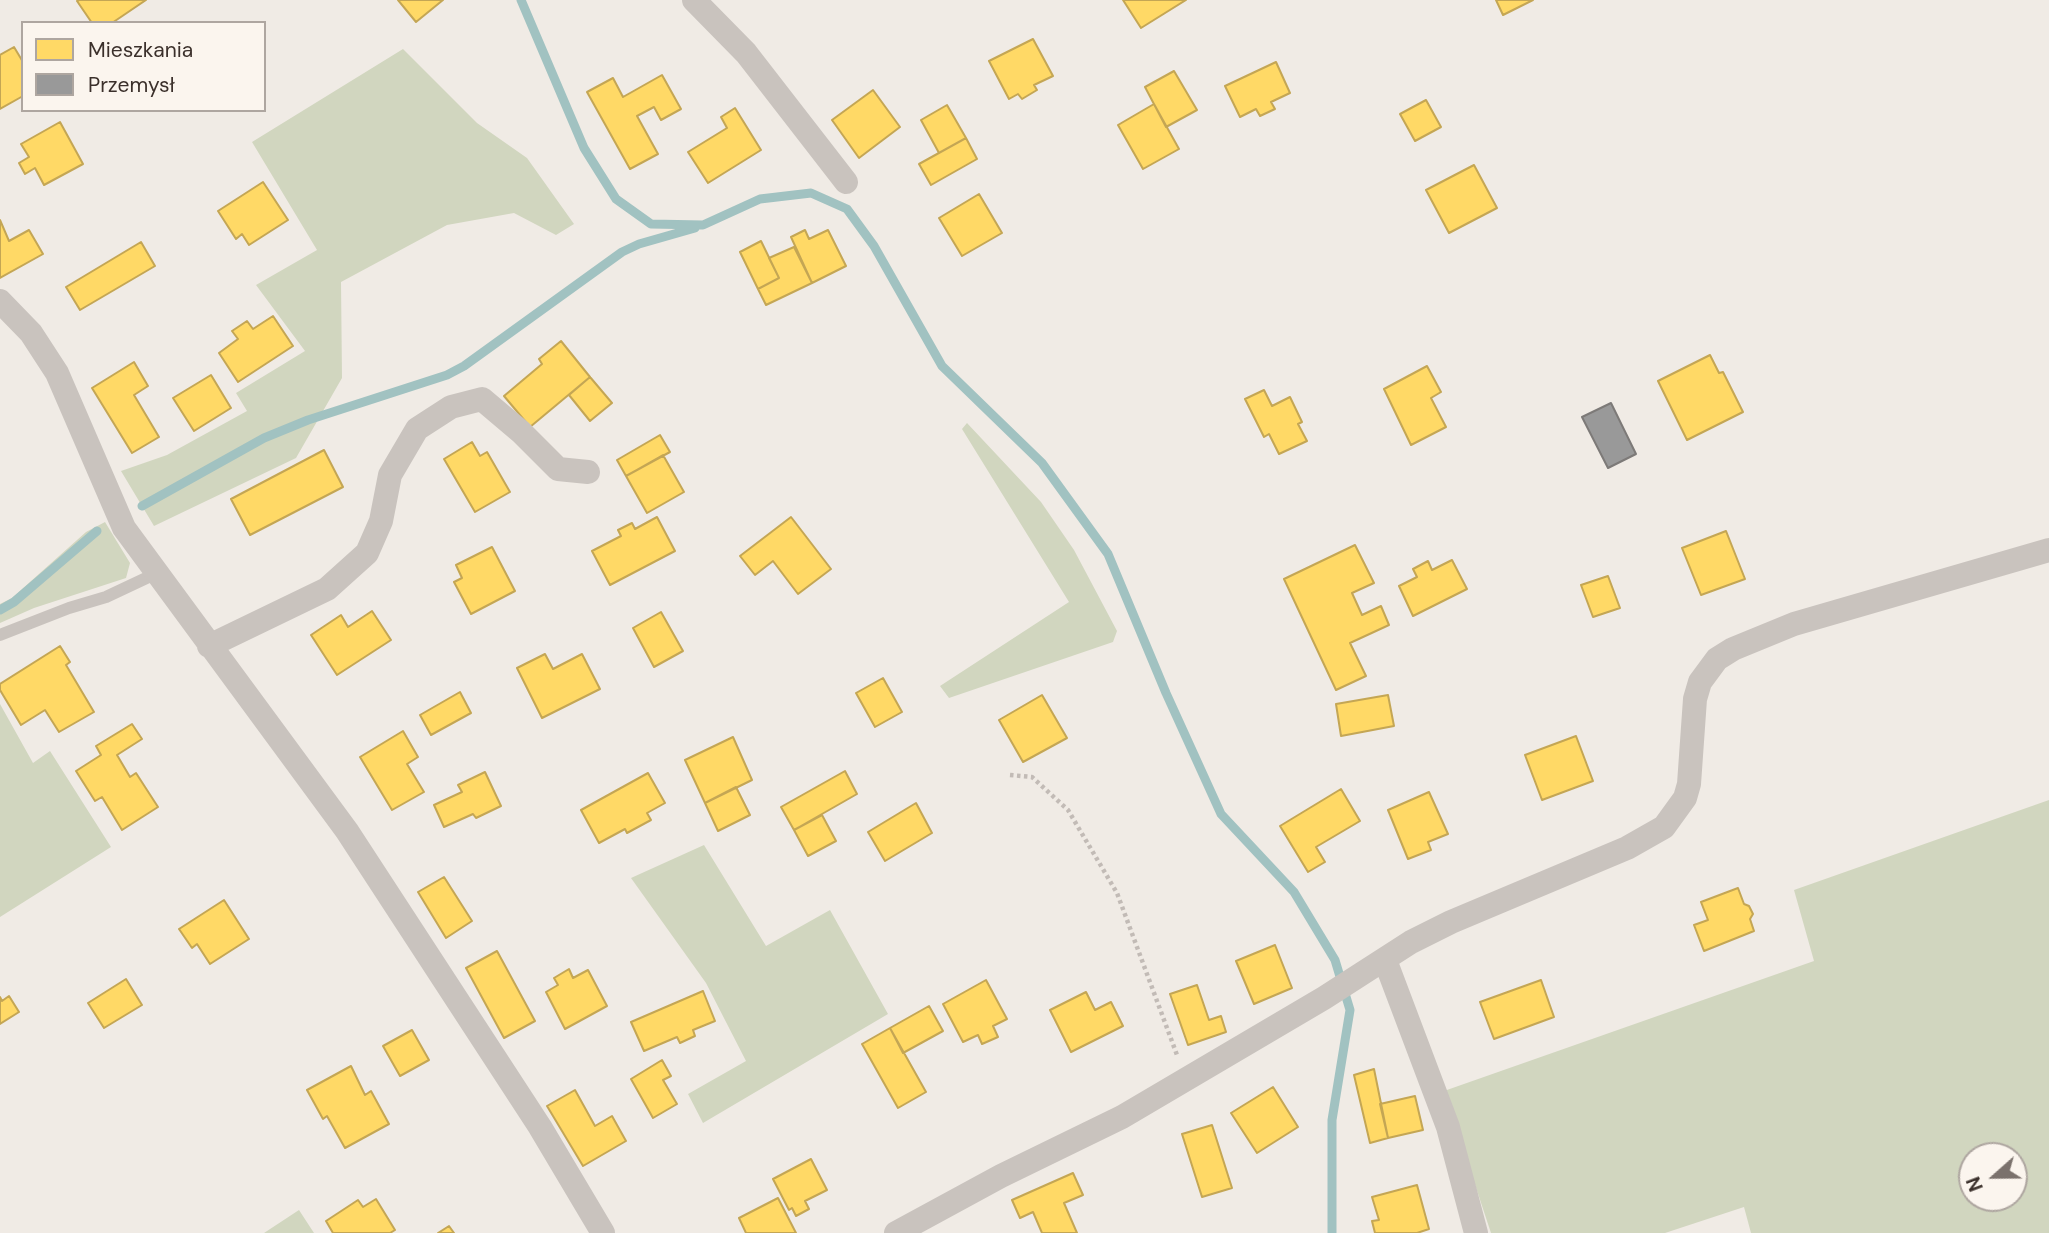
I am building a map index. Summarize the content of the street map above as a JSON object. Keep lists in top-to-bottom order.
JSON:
{
  "legend": ["Mieszkania", "Przemysł"],
  "north": "left"
}
